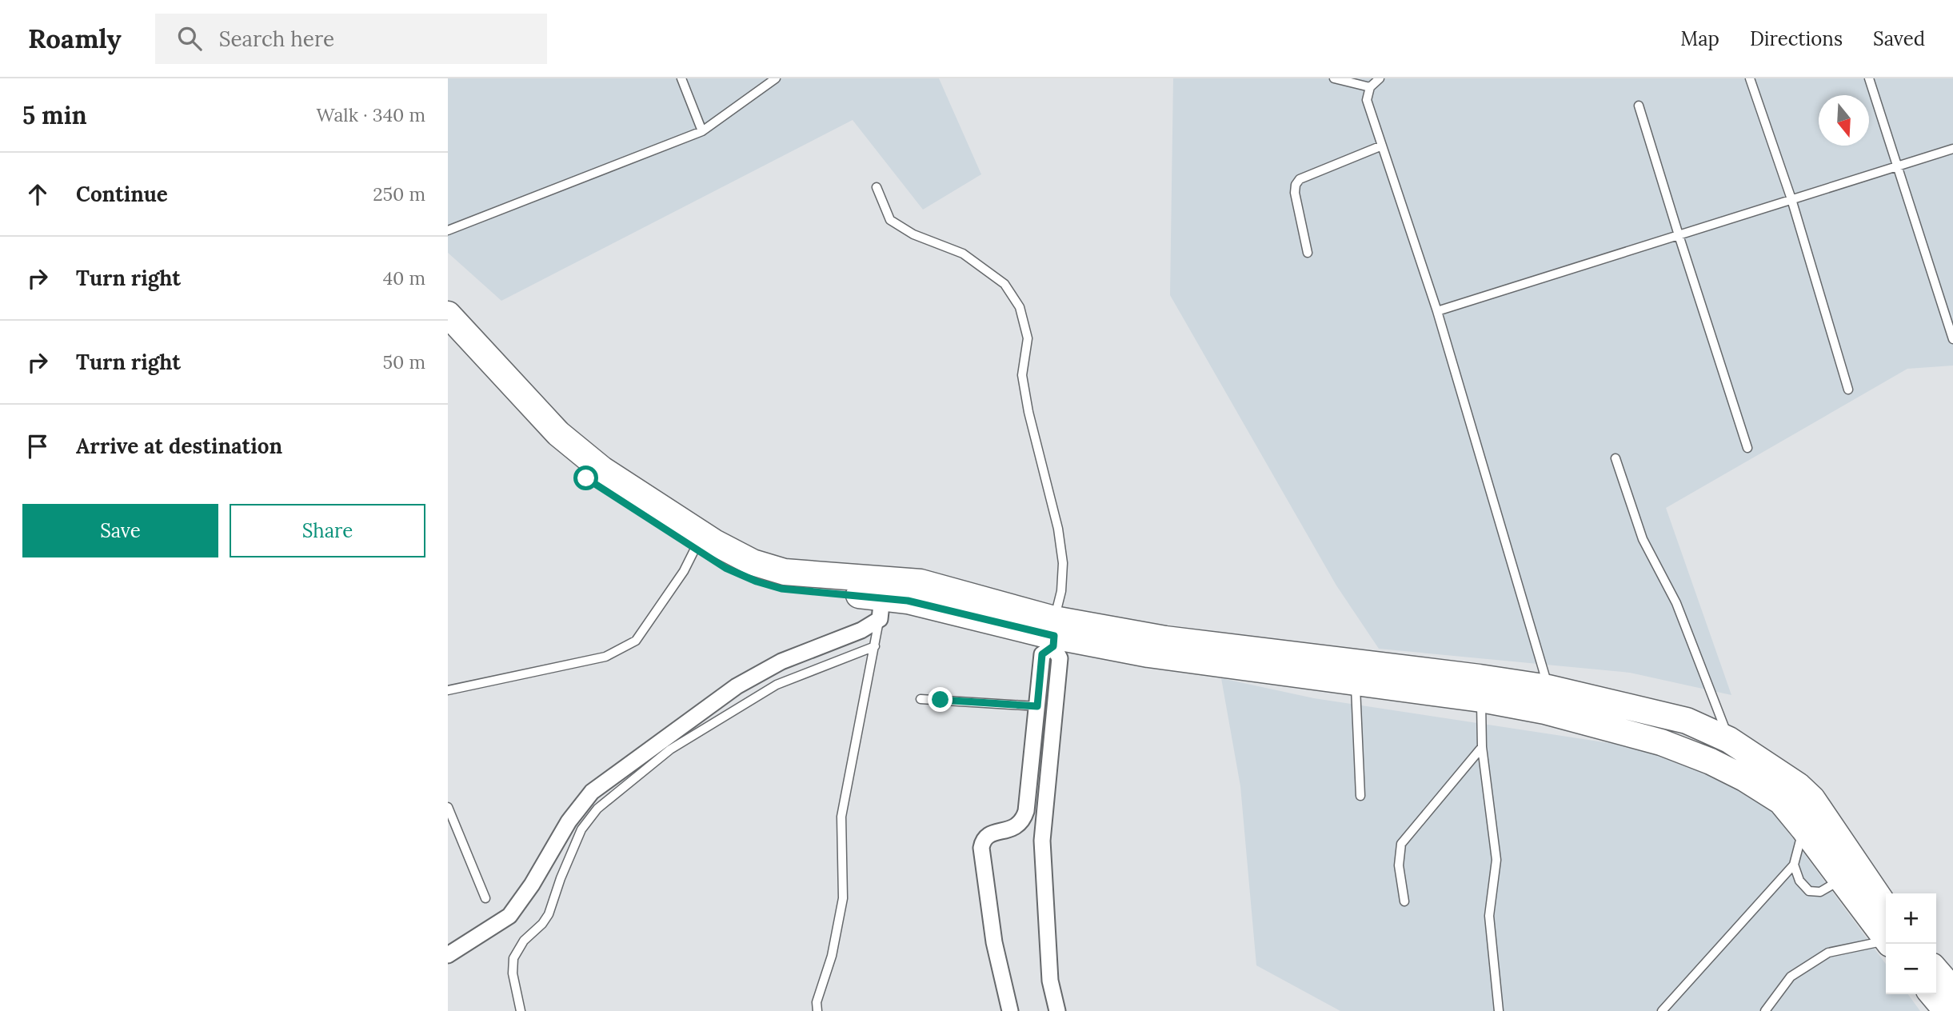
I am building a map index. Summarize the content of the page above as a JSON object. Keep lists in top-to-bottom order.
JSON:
{
  "north": "bottom",
  "page": {
    "header": "Roamly",
    "search": "Search here",
    "nav": ["Map", "Directions", "Saved"],
    "heading": ["5 min", "Walk · 340 m"],
    "list": [
      ["Continue", "250 m"],
      ["Turn right", "40 m"],
      ["Turn right", "50 m"],
      "Arrive at destination"
    ],
    "buttons": ["Save", "Share"],
    "map_buttons": ["+", "−"]
  }
}
